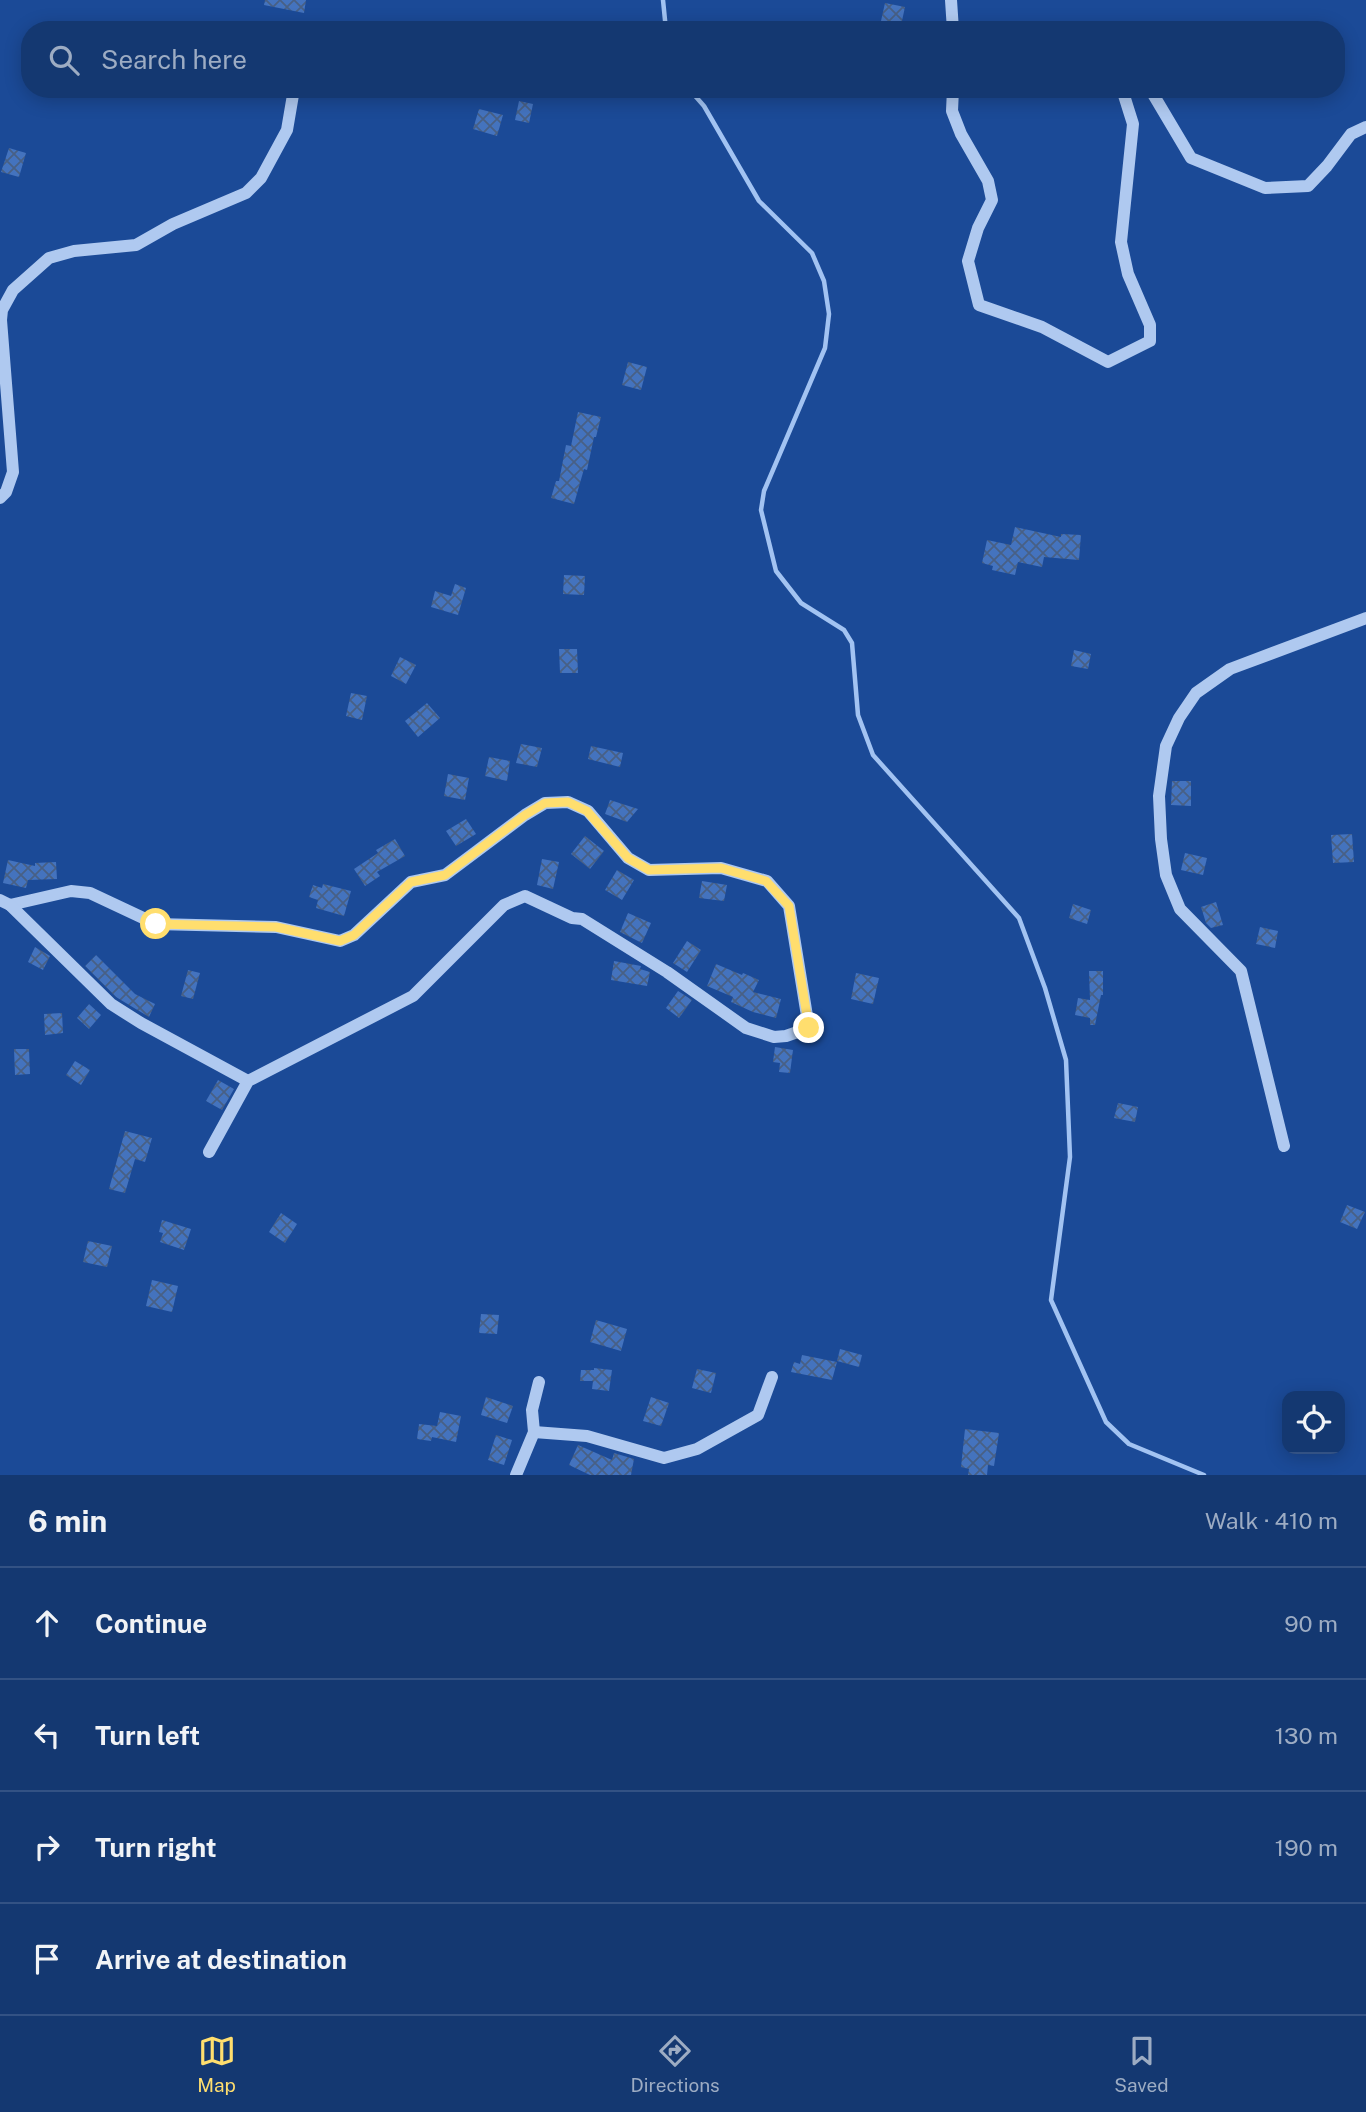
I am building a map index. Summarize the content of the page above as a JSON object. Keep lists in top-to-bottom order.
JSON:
{
  "page": {
    "search": "Search here",
    "heading": ["6 min", "Walk · 410 m"],
    "list": [
      ["Continue", "90 m"],
      ["Turn left", "130 m"],
      ["Turn right", "190 m"],
      "Arrive at destination"
    ],
    "nav": ["Map", "Directions", "Saved"]
  }
}
